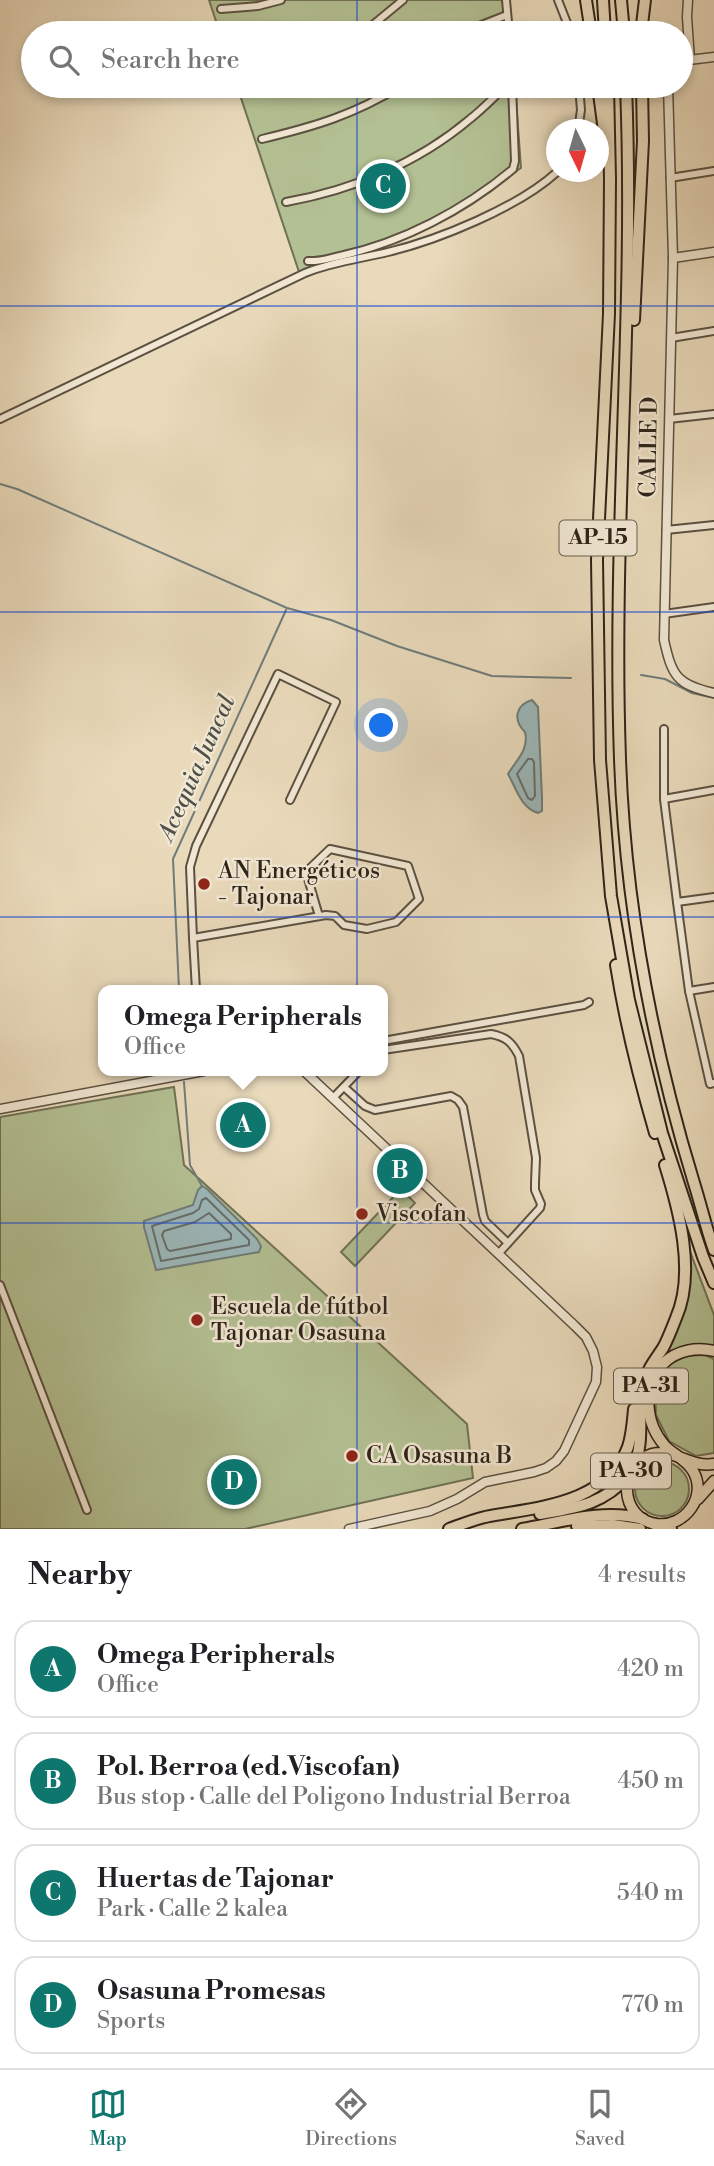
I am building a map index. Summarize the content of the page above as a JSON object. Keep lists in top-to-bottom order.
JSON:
{
  "streets": {
    "highway": ["AP-15", "PA-31", "PA-30"],
    "street": ["CALLE D"]
  },
  "crossings": [
    ["PA-31", "PA-30"]
  ],
  "water": ["Acequia Juncal"],
  "places": [
    "AN Energéticos - Tajonar",
    "Viscofan",
    "Escuela de fútbol Tajonar Osasuna",
    "CA Osasuna B"
  ],
  "north": "bottom",
  "page": {
    "search": "Search here",
    "pins": [
      "C",
      "A",
      "B",
      "D"
    ],
    "popup": ["Omega Peripherals", "Office"],
    "heading": ["Nearby", "4 results"],
    "list": [
      {
        "mark": "A",
        "name": "Omega Peripherals",
        "note": "Office",
        "value": "420 m"
      },
      {
        "mark": "B",
        "name": "Pol. Berroa (ed.Viscofan)",
        "note": "Bus stop · Calle del Poligono Industrial Berroa",
        "value": "450 m"
      },
      {
        "mark": "C",
        "name": "Huertas de Tajonar",
        "note": "Park · Calle 2 kalea",
        "value": "540 m"
      },
      {
        "mark": "D",
        "name": "Osasuna Promesas",
        "note": "Sports",
        "value": "770 m"
      }
    ],
    "nav": ["Map", "Directions", "Saved"]
  }
}
